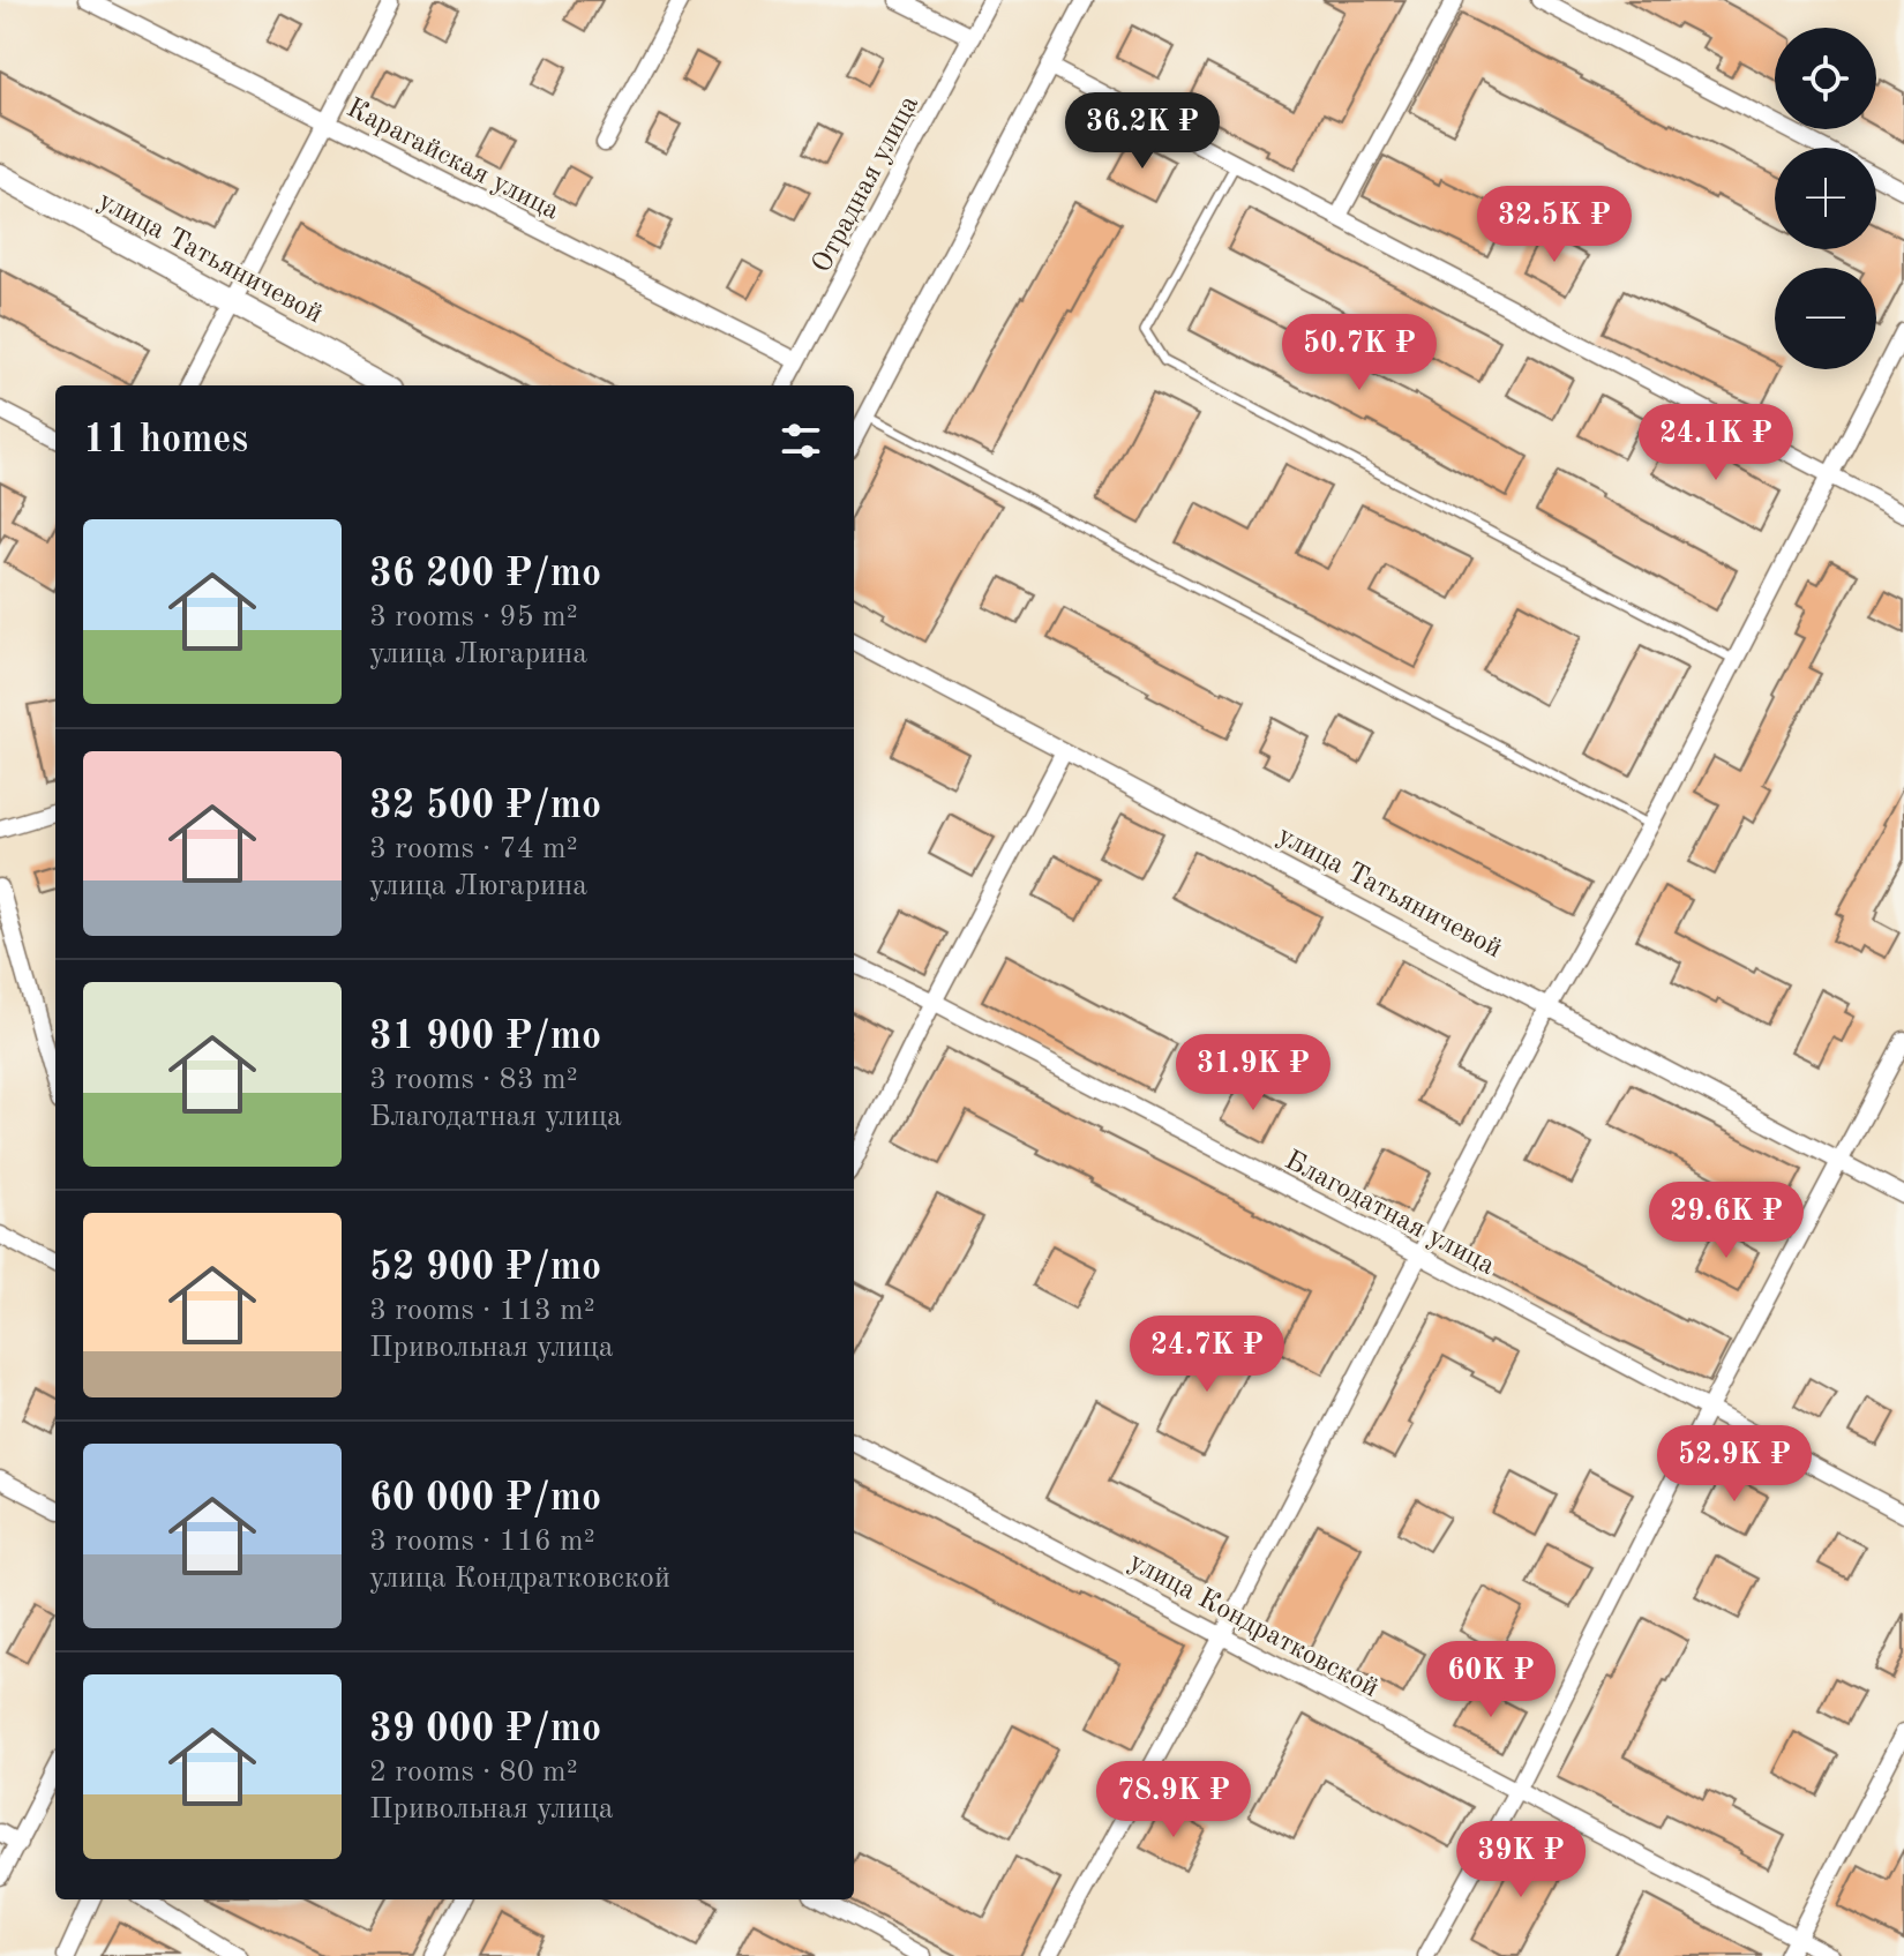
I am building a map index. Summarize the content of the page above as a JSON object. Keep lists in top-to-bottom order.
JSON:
{
  "streets": {
    "street": [
      "Карагайская улица",
      "Отрадная улица",
      "улица Татьяничевой",
      "Благодатная улица",
      "улица Кондратковской"
    ]
  },
  "crossings": [
    ["Карагайская улица", "Отрадная улица"]
  ],
  "page": {
    "map_buttons": ["+", "−"],
    "price": [
      "36.2K ₽",
      "32.5K ₽",
      "50.7K ₽",
      "24.1K ₽",
      "31.9K ₽",
      "29.6K ₽",
      "24.7K ₽",
      "52.9K ₽",
      "60K ₽",
      "78.9K ₽",
      "39K ₽"
    ],
    "heading": "11 homes",
    "list": [
      {
        "name": "36 200 ₽/mo",
        "note": "3 rooms · 95 m² · улица Люгарина"
      },
      {
        "name": "32 500 ₽/mo",
        "note": "3 rooms · 74 m² · улица Люгарина"
      },
      {
        "name": "31 900 ₽/mo",
        "note": "3 rooms · 83 m² · Благодатная улица"
      },
      {
        "name": "52 900 ₽/mo",
        "note": "3 rooms · 113 m² · Привольная улица"
      },
      {
        "name": "60 000 ₽/mo",
        "note": "3 rooms · 116 m² · улица Кондратковской"
      },
      {
        "name": "39 000 ₽/mo",
        "note": "2 rooms · 80 m² · Привольная улица"
      }
    ]
  }
}
